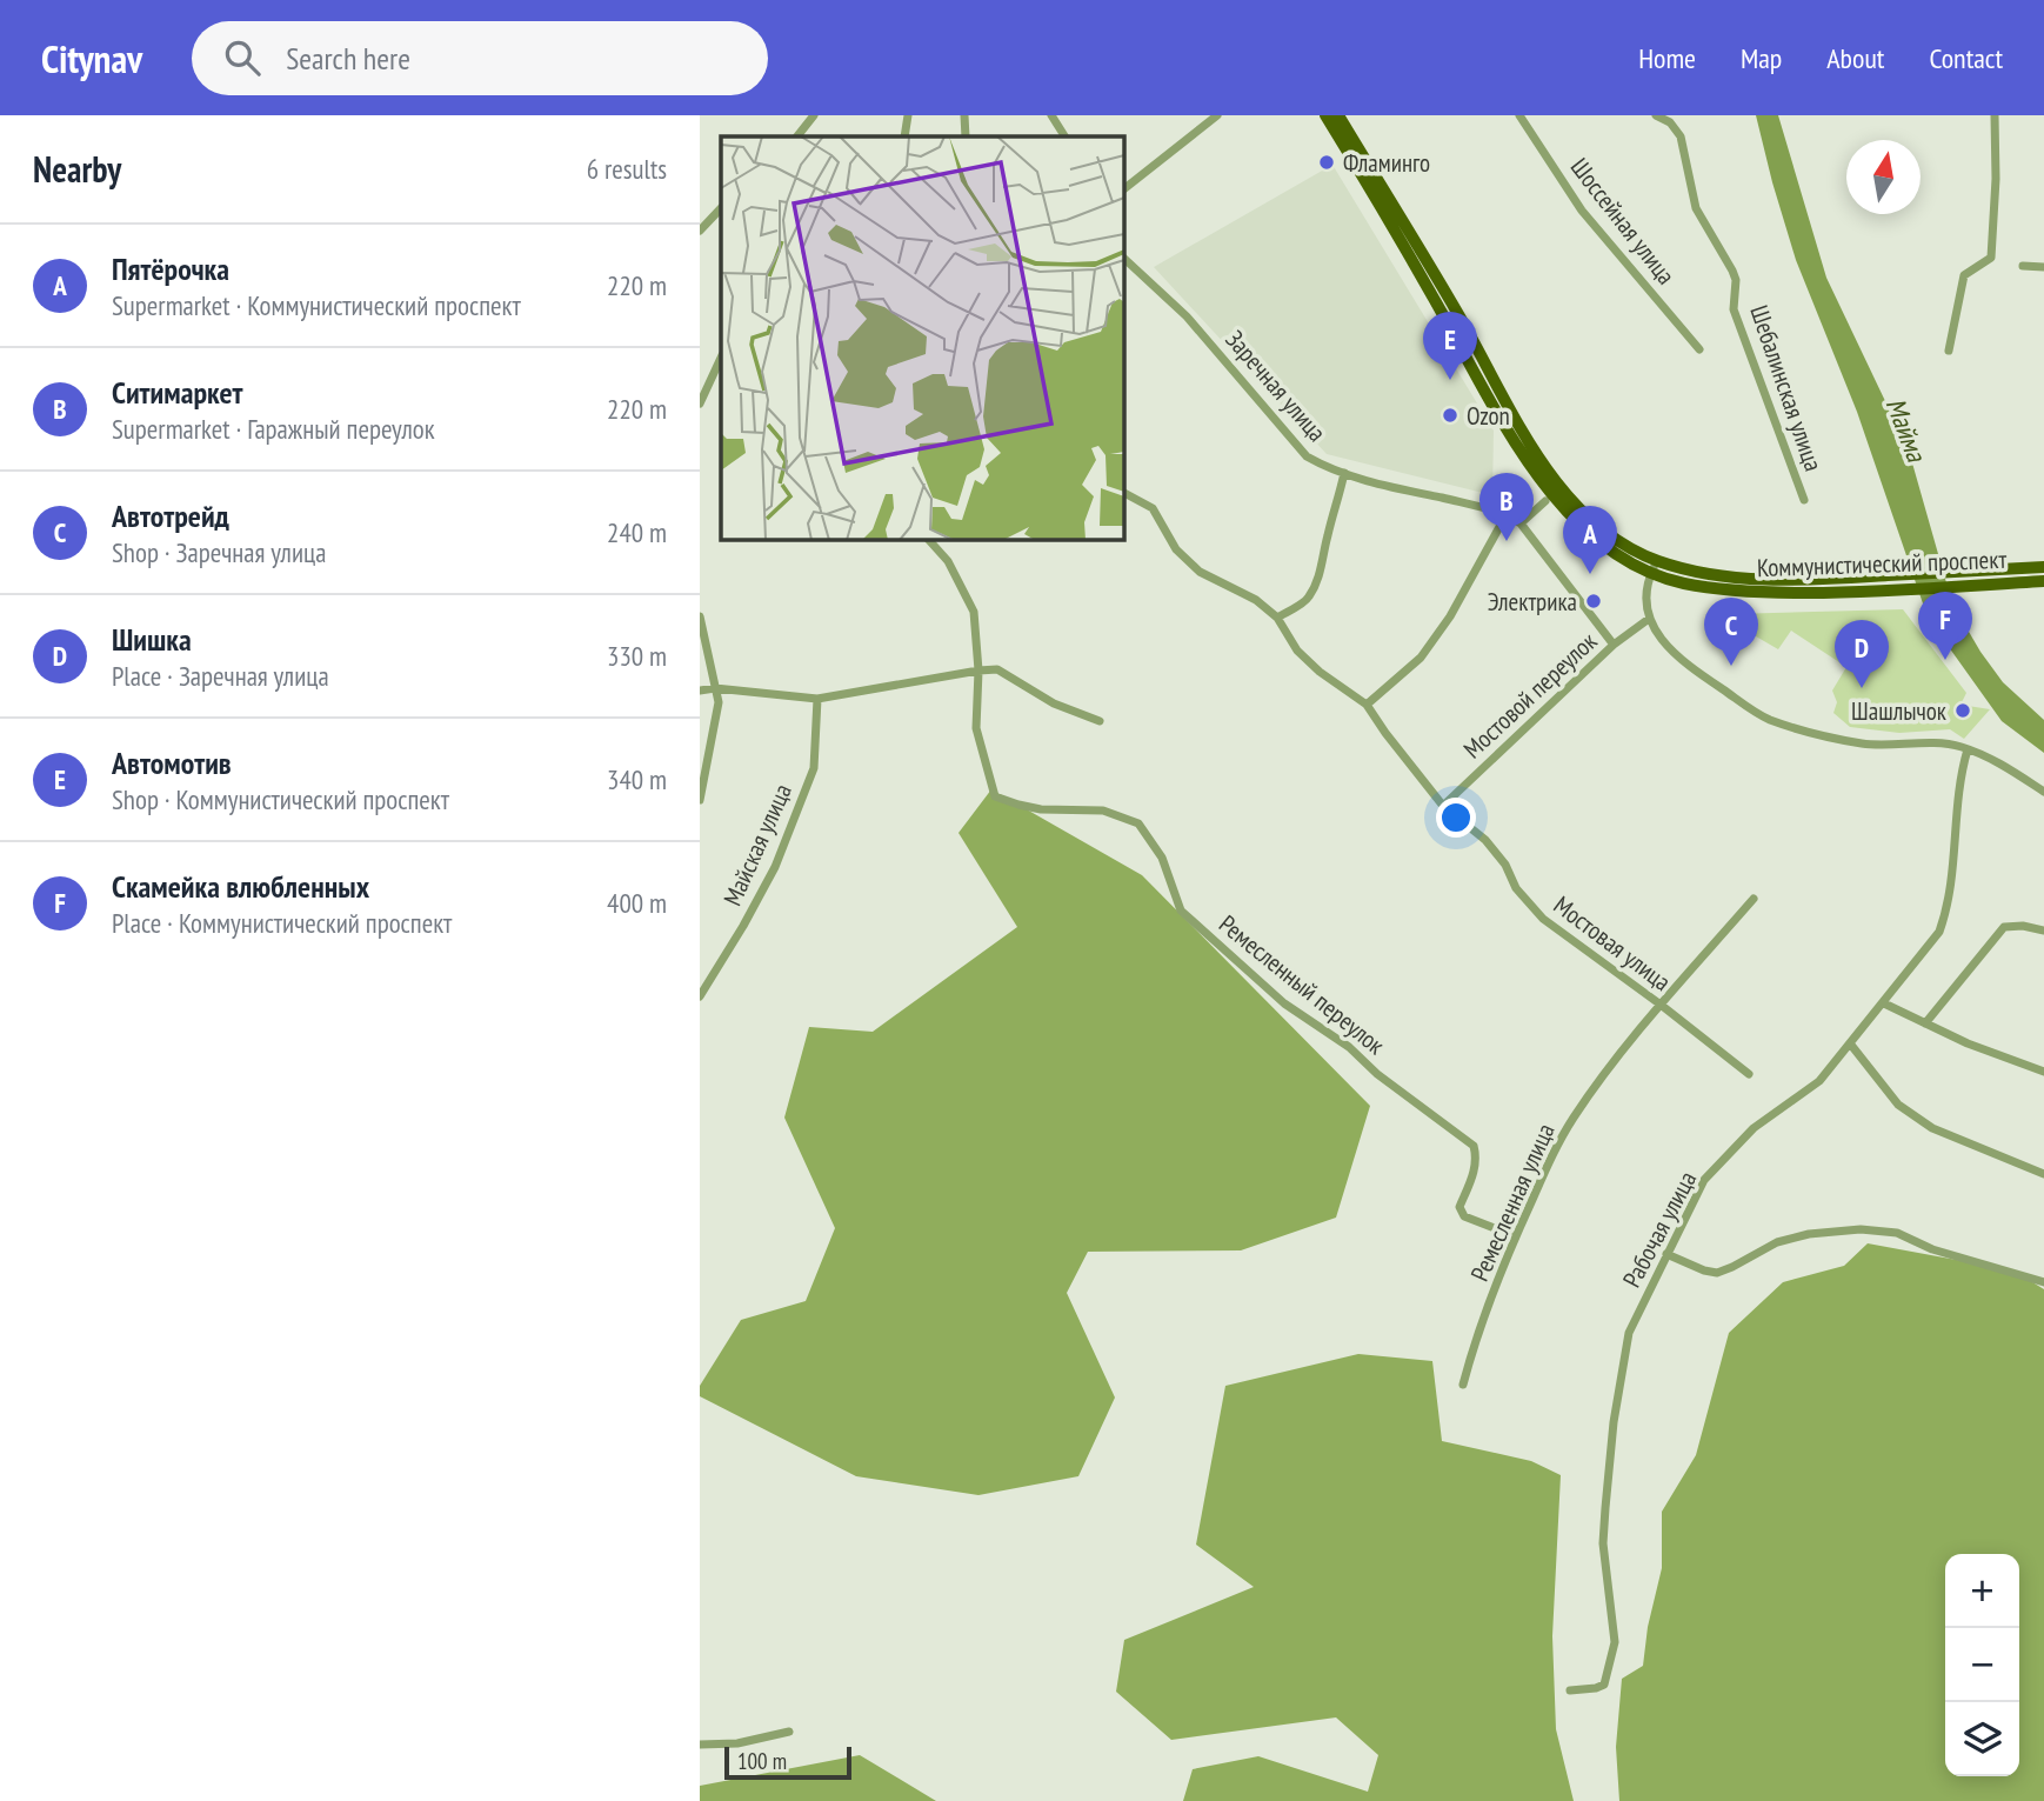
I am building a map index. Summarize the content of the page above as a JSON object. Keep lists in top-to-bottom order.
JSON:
{
  "streets": {
    "main road": ["Коммунистический проспект"],
    "street": [
      "Шоссейная улица",
      "Заречная улица",
      "Шебалинская улица",
      "Мостовой переулок",
      "Майская улица",
      "Мостовая улица",
      "Ремесленный переулок",
      "Ремесленная улица",
      "Рабочая улица"
    ]
  },
  "crossings": [
    ["Мостовой переулок", "Мостовая улица"],
    ["Мостовая улица", "Ремесленная улица"],
    ["Ремесленный переулок", "Ремесленная улица"]
  ],
  "water": ["Майма"],
  "places": [
    "Фламинго",
    "Ozon",
    "Электрика",
    "Шашлычок"
  ],
  "scale_bar": "100 m",
  "north": "top",
  "page": {
    "header": "Citynav",
    "search": "Search here",
    "nav": [
      "Home",
      "Map",
      "About",
      "Contact"
    ],
    "heading": ["Nearby", "6 results"],
    "list": [
      {
        "mark": "A",
        "name": "Пятёрочка",
        "note": "Supermarket · Коммунистический проспект",
        "value": "220 m"
      },
      {
        "mark": "B",
        "name": "Ситимаркет",
        "note": "Supermarket · Гаражный переулок",
        "value": "220 m"
      },
      {
        "mark": "C",
        "name": "Автотрейд",
        "note": "Shop · Заречная улица",
        "value": "240 m"
      },
      {
        "mark": "D",
        "name": "Шишка",
        "note": "Place · Заречная улица",
        "value": "330 m"
      },
      {
        "mark": "E",
        "name": "Автомотив",
        "note": "Shop · Коммунистический проспект",
        "value": "340 m"
      },
      {
        "mark": "F",
        "name": "Скамейка влюбленных",
        "note": "Place · Коммунистический проспект",
        "value": "400 m"
      }
    ],
    "pins": [
      "E",
      "B",
      "A",
      "F",
      "C",
      "D"
    ],
    "map_buttons": ["+", "−"],
    "scale": "100 m"
  }
}
